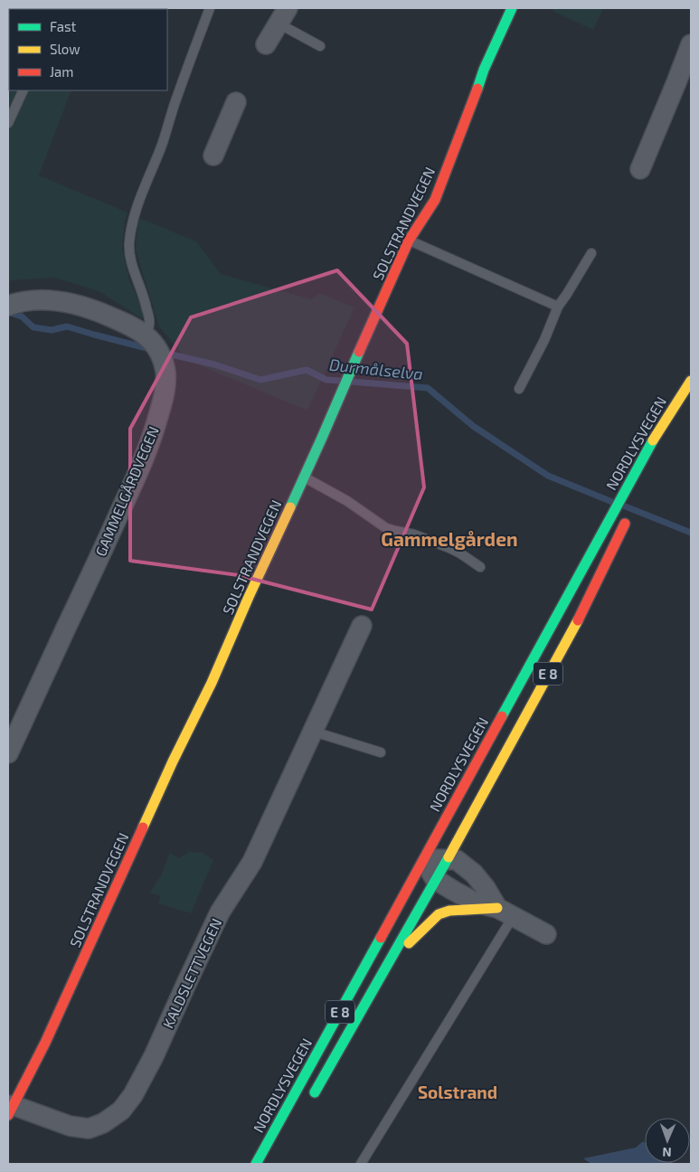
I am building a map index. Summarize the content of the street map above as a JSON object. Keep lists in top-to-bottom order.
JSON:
{
  "streets": {
    "main road": ["SOLSTRANDVEGEN", "NORDLYSVEGEN", "E 8"],
    "street": ["GAMMELGÅRDVEGEN", "KALDSLETTVEGEN"]
  },
  "crossings": [
    ["SOLSTRANDVEGEN", "KALDSLETTVEGEN"]
  ],
  "districts": ["Gammelgården", "Solstrand"],
  "water": ["Durmålselva"],
  "legend": ["Fast", "Slow", "Jam"],
  "north": "bottom"
}
